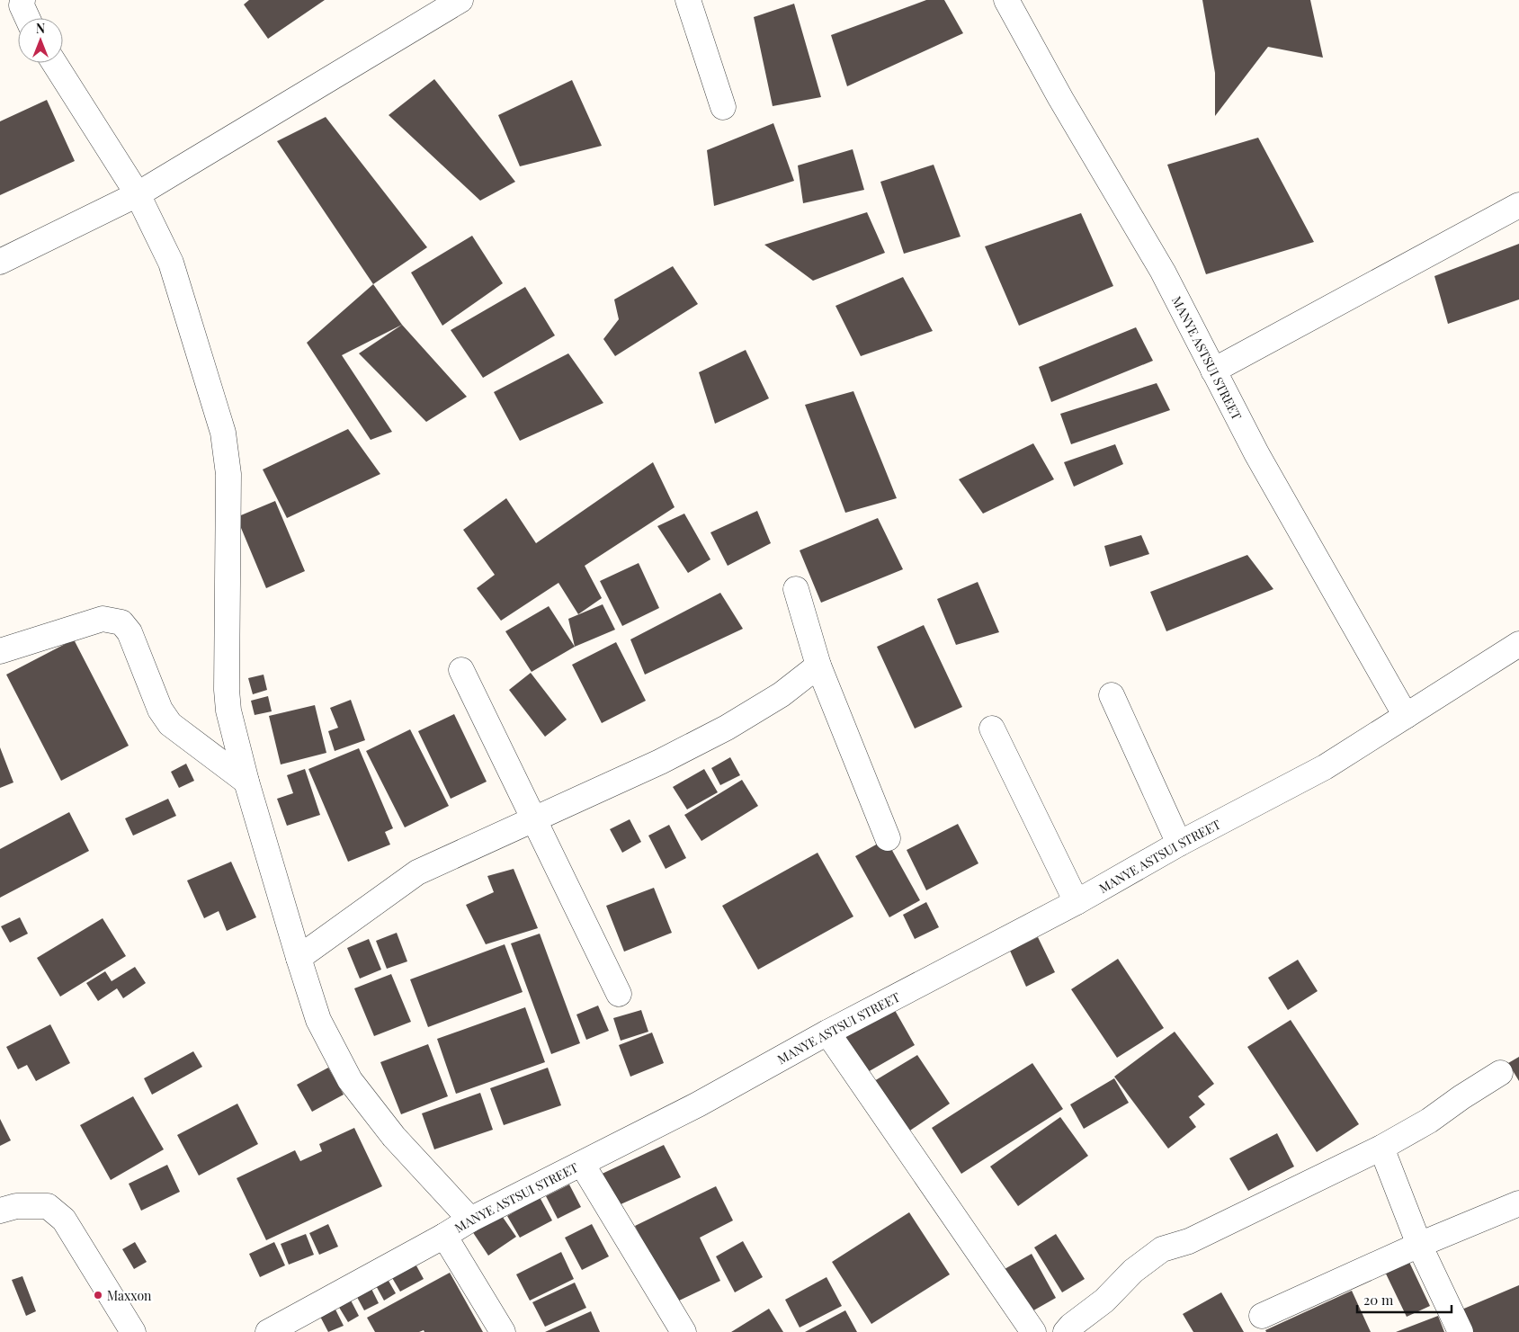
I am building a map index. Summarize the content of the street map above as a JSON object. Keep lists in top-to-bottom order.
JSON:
{
  "streets": {
    "street": ["MANYE ASTSUI STREET"]
  },
  "places": ["Maxxon"],
  "scale_bar": "20 m",
  "north": "top"
}
